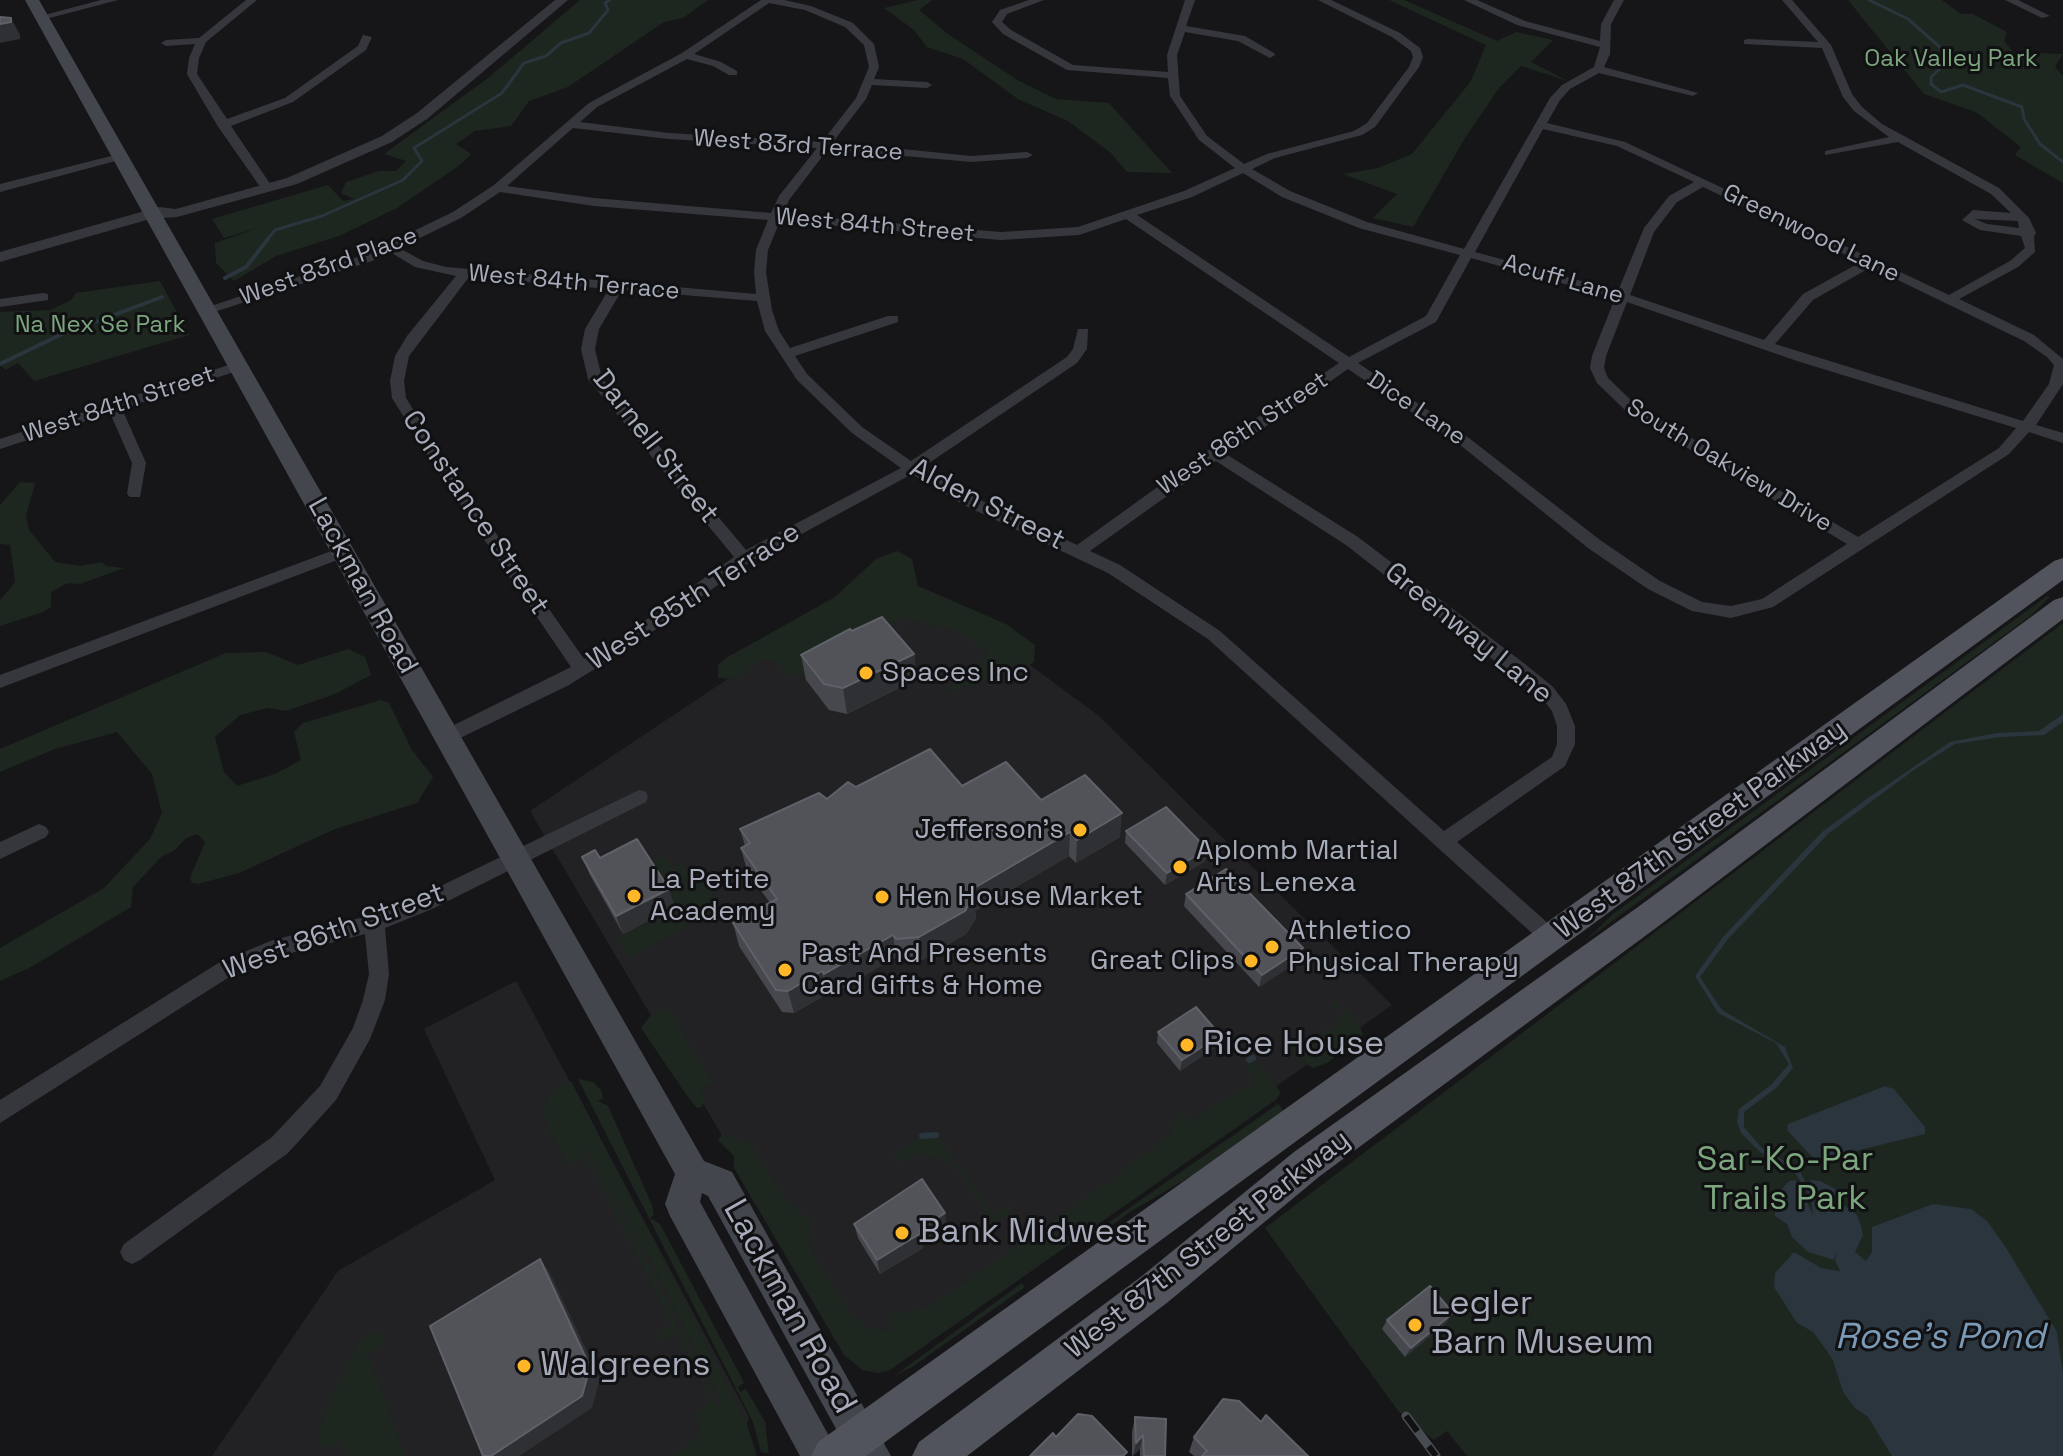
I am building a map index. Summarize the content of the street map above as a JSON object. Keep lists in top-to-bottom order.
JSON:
{
  "streets": {
    "main road": ["Lackman Road", "West 87th Street Parkway"],
    "street": [
      "West 83rd Terrace",
      "West 84th Street",
      "Greenwood Lane",
      "West 83rd Place",
      "Acuff Lane",
      "West 84th Terrace",
      "Dice Lane",
      "West 86th Street",
      "Darnell Street",
      "South Oakview Drive",
      "Alden Street",
      "Constance Street",
      "West 85th Terrace",
      "Greenway Lane"
    ]
  },
  "crossings": [
    ["West 83rd Terrace", "West 83rd Place"],
    ["West 83rd Terrace", "Alden Street"],
    ["West 84th Street", "West 83rd Place"],
    ["West 84th Street", "Acuff Lane"],
    ["West 84th Street", "Dice Lane"],
    ["West 84th Street", "Alden Street"],
    ["West 84th Street", "Lackman Road"],
    ["Greenwood Lane", "Dice Lane"],
    ["Greenwood Lane", "South Oakview Drive"],
    ["West 83rd Place", "West 84th Terrace"],
    ["West 83rd Place", "Lackman Road"],
    ["Acuff Lane", "Dice Lane"],
    ["Acuff Lane", "West 86th Street"],
    ["Acuff Lane", "South Oakview Drive"],
    ["West 84th Terrace", "Darnell Street"],
    ["West 84th Terrace", "Alden Street"],
    ["West 84th Terrace", "Constance Street"],
    ["Dice Lane", "West 86th Street"],
    ["Dice Lane", "South Oakview Drive"],
    ["West 86th Street", "Alden Street"],
    ["West 86th Street", "Lackman Road"],
    ["West 86th Street", "Greenway Lane"],
    ["Darnell Street", "West 85th Terrace"],
    ["Alden Street", "West 85th Terrace"],
    ["Alden Street", "Greenway Lane"],
    ["Alden Street", "West 87th Street Parkway"],
    ["Constance Street", "West 85th Terrace"],
    ["Lackman Road", "West 85th Terrace"],
    ["Lackman Road", "West 87th Street Parkway"]
  ],
  "water": ["Rose's Pond"],
  "parks": ["Oak Valley Park", "Na Nex Se Park", "Sar-Ko-Par Trails Park"],
  "places": [
    "Spaces Inc",
    "Jefferson's",
    "Aplomb Martial Arts Lenexa",
    "La Petite Academy",
    "Hen House Market",
    "Athletico Physical Therapy",
    "Great Clips",
    "Past And Presents Card Gifts & Home",
    "Rice House",
    "Bank Midwest",
    "Legler Barn Museum",
    "Walgreens"
  ]
}
